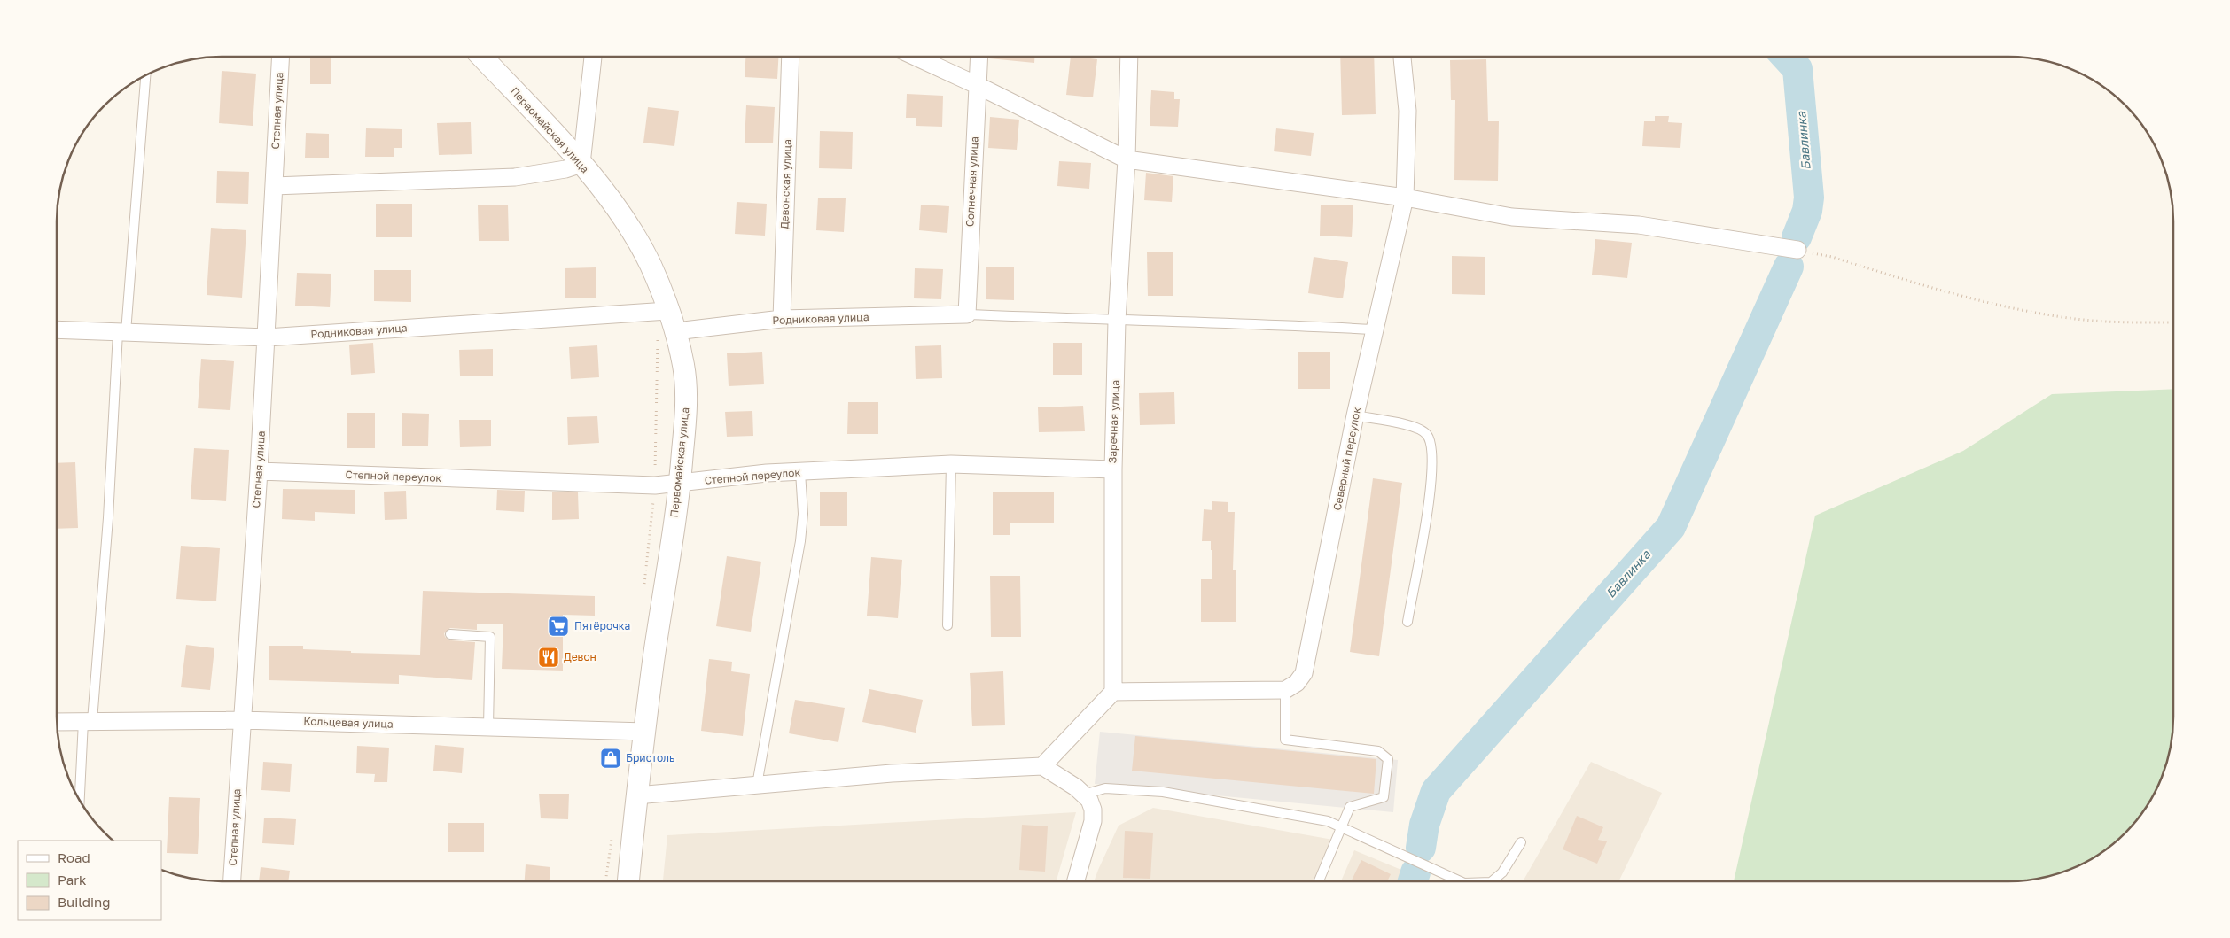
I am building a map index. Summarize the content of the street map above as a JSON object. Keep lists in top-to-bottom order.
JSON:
{
  "streets": {
    "street": [
      "Степная улица",
      "Первомайская улица",
      "Солнечная улица",
      "Девонская улица",
      "Родниковая улица",
      "Заречная улица",
      "Северный переулок",
      "Степной переулок",
      "Кольцевая улица"
    ]
  },
  "crossings": [
    ["Степная улица", "Родниковая улица"],
    ["Степная улица", "Степной переулок"],
    ["Степная улица", "Кольцевая улица"],
    ["Первомайская улица", "Родниковая улица"],
    ["Первомайская улица", "Степной переулок"],
    ["Первомайская улица", "Кольцевая улица"],
    ["Солнечная улица", "Родниковая улица"],
    ["Девонская улица", "Родниковая улица"],
    ["Заречная улица", "Степной переулок"]
  ],
  "water": ["Бавлинка"],
  "places": {
    "supermarket": ["Пятёрочка"],
    "restaurant": ["Девон"],
    "shop": ["Бристоль"]
  },
  "legend": ["Road", "Park", "Building"]
}
